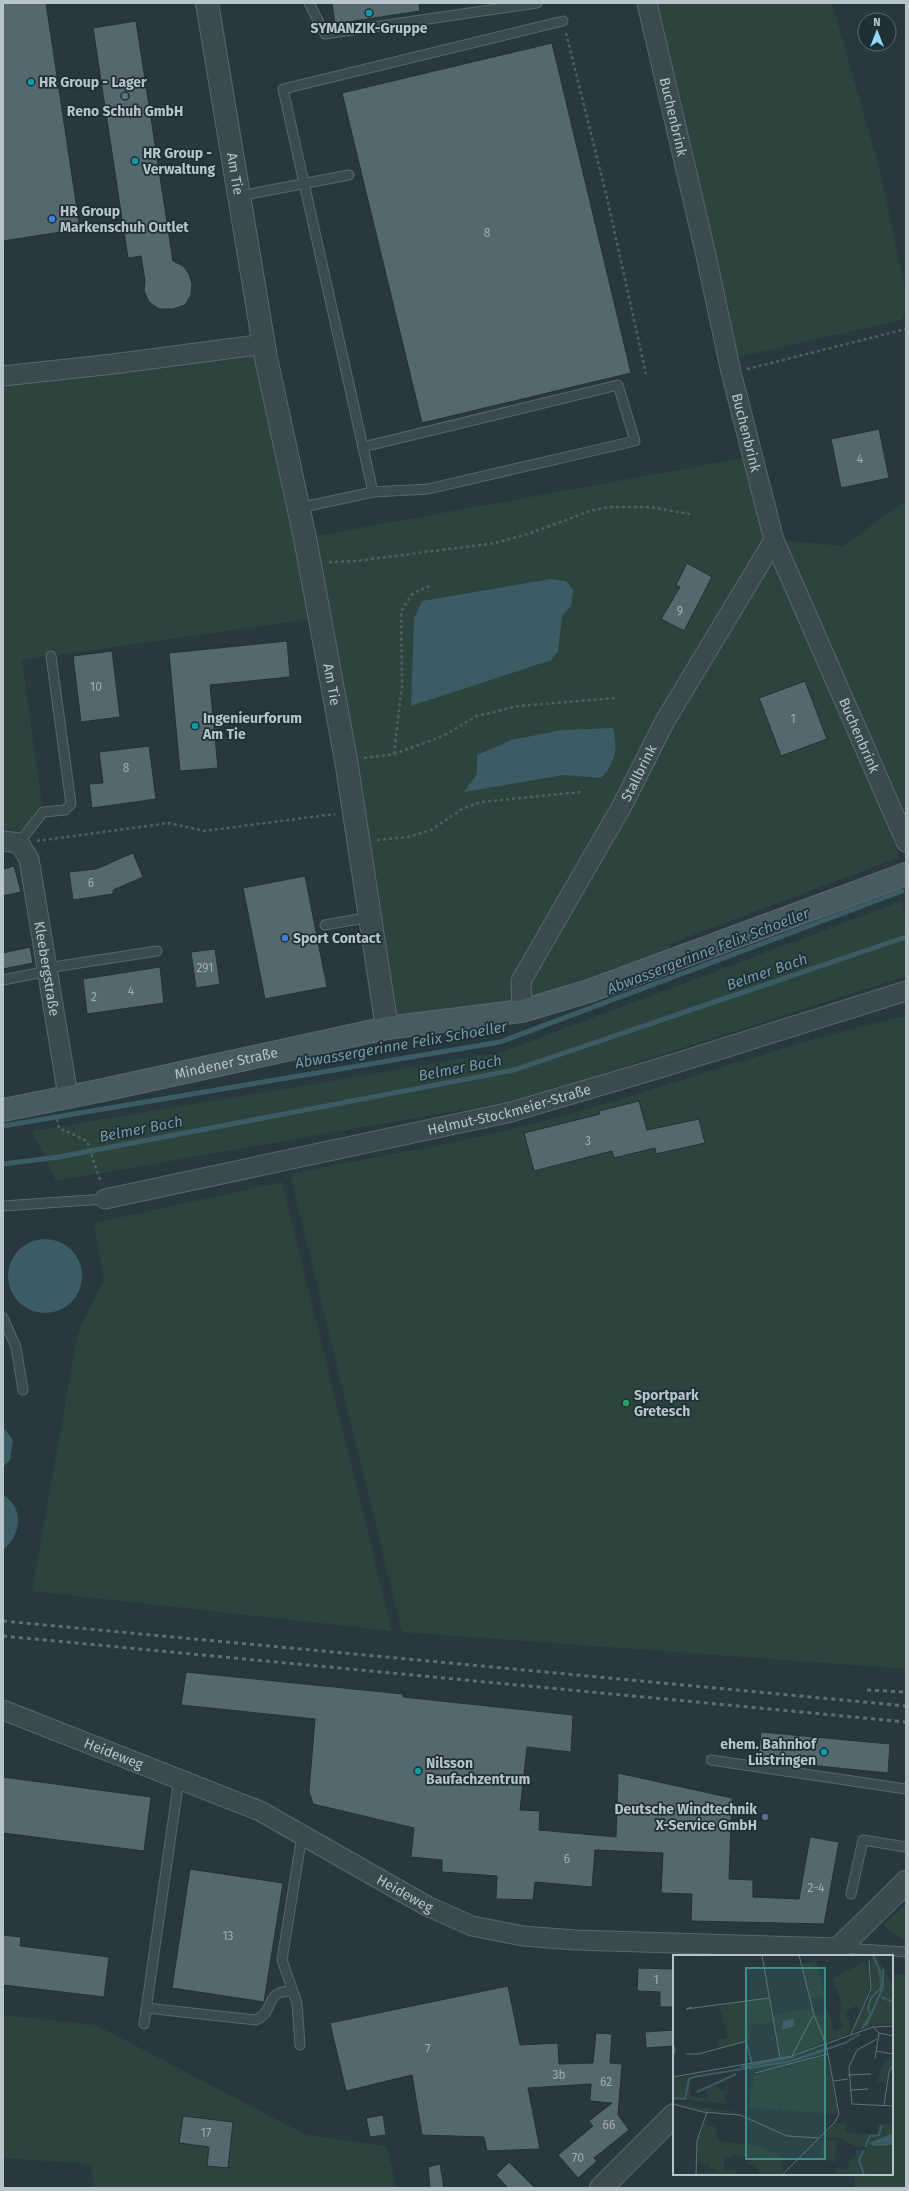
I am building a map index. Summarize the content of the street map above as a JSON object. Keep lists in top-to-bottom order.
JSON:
{
  "streets": {
    "main road": ["Mindener Straße"],
    "street": [
      "Buchenbrink",
      "Am Tie",
      "Stallbrink",
      "Kleebergstraße",
      "Helmut-Stockmeier-Straße",
      "Heideweg"
    ]
  },
  "crossings": [
    ["Buchenbrink", "Stallbrink"],
    ["Am Tie", "Mindener Straße"],
    ["Stallbrink", "Mindener Straße"],
    ["Kleebergstraße", "Mindener Straße"]
  ],
  "water": ["Abwassergerinne Felix Schoeller", "Belmer Bach"],
  "places": [
    "SYMANZIK-Gruppe",
    "HR Group - Lager",
    "Reno Schuh GmbH",
    "HR Group - Verwaltung",
    "HR Group Markenschuh Outlet",
    "Ingenieurforum Am Tie",
    "Sport Contact",
    "Sportpark Gretesch",
    "ehem. Bahnhof Lüstringen",
    "Nilsson Baufachzentrum",
    "Deutsche Windtechnik X-Service GmbH"
  ],
  "house_numbers": [
    "8",
    "4",
    "9",
    "10",
    "1",
    "8",
    "6",
    "291",
    "4",
    "2",
    "3",
    "6",
    "2-4",
    "13",
    "1",
    "7",
    "3b",
    "62",
    "66",
    "17",
    "70"
  ],
  "north": "top"
}
